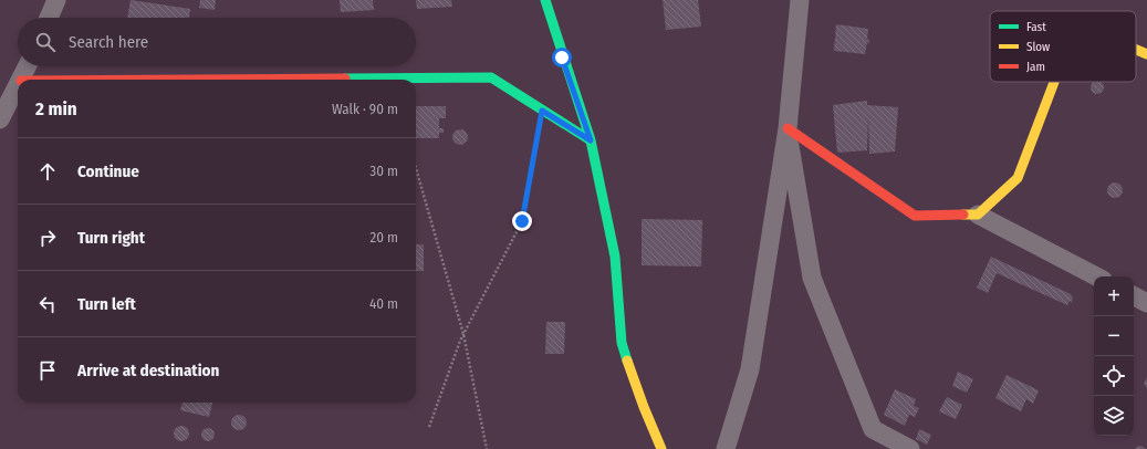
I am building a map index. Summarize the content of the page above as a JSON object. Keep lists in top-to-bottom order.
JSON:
{
  "legend": ["Fast", "Slow", "Jam"],
  "page": {
    "search": "Search here",
    "heading": ["2 min", "Walk · 90 m"],
    "list": [
      ["Continue", "30 m"],
      ["Turn right", "20 m"],
      ["Turn left", "40 m"],
      "Arrive at destination"
    ],
    "map_buttons": ["+", "−"]
  }
}
